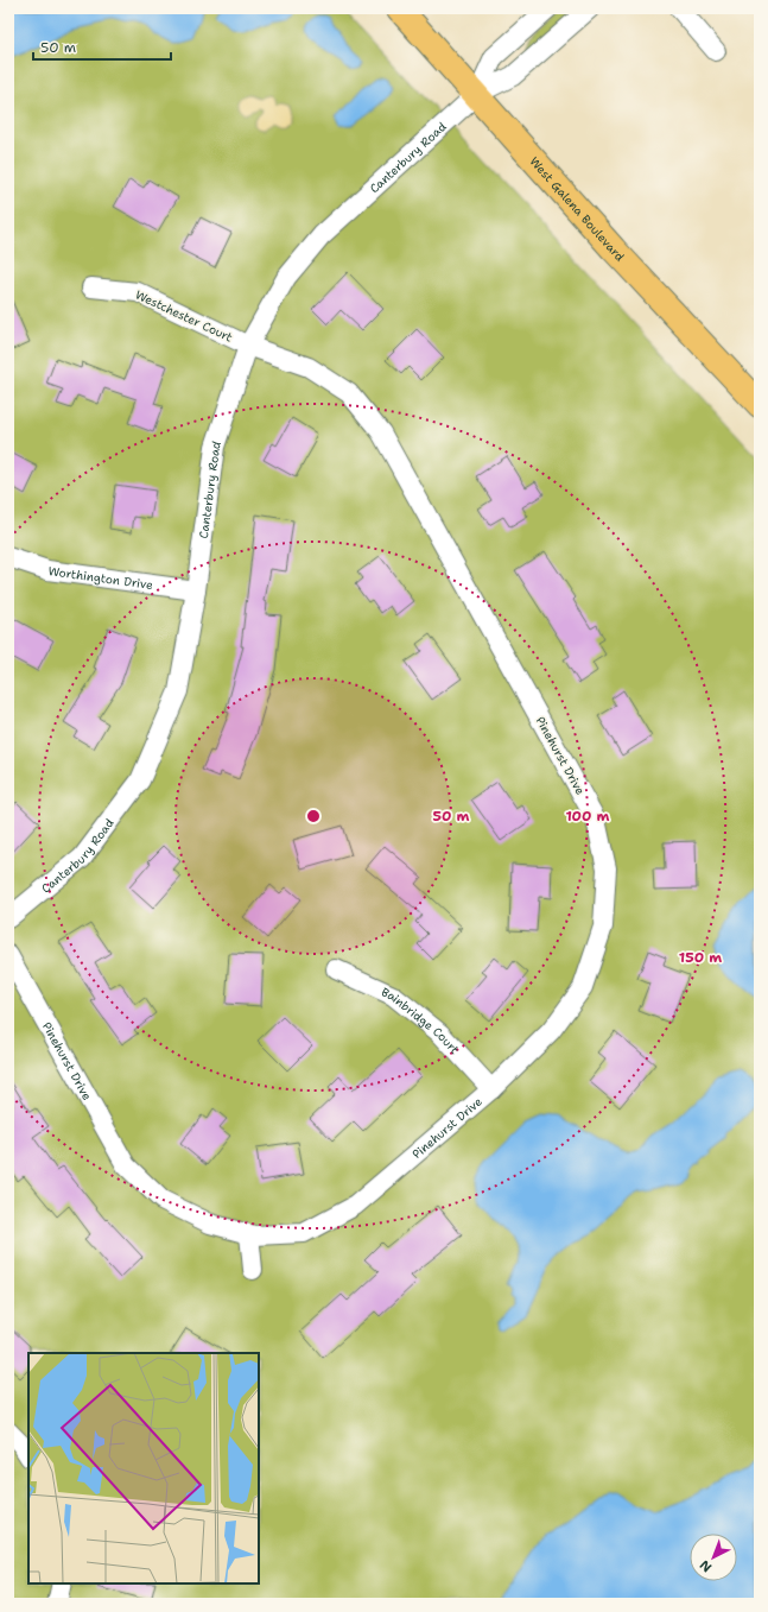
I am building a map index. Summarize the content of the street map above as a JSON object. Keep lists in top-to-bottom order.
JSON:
{
  "streets": {
    "main road": ["West Galena Boulevard"],
    "street": [
      "Canterbury Road",
      "Westchester Court",
      "Worthington Drive",
      "Pinehurst Drive",
      "Bainbridge Court"
    ]
  },
  "crossings": [
    ["Canterbury Road", "West Galena Boulevard"],
    ["Canterbury Road", "Westchester Court"],
    ["Canterbury Road", "Worthington Drive"],
    ["Canterbury Road", "Pinehurst Drive"],
    ["Westchester Court", "Pinehurst Drive"],
    ["Pinehurst Drive", "Bainbridge Court"]
  ],
  "scale_bar": "50 m",
  "north": "bottom left",
  "rings": ["50 m", "100 m", "150 m"]
}
